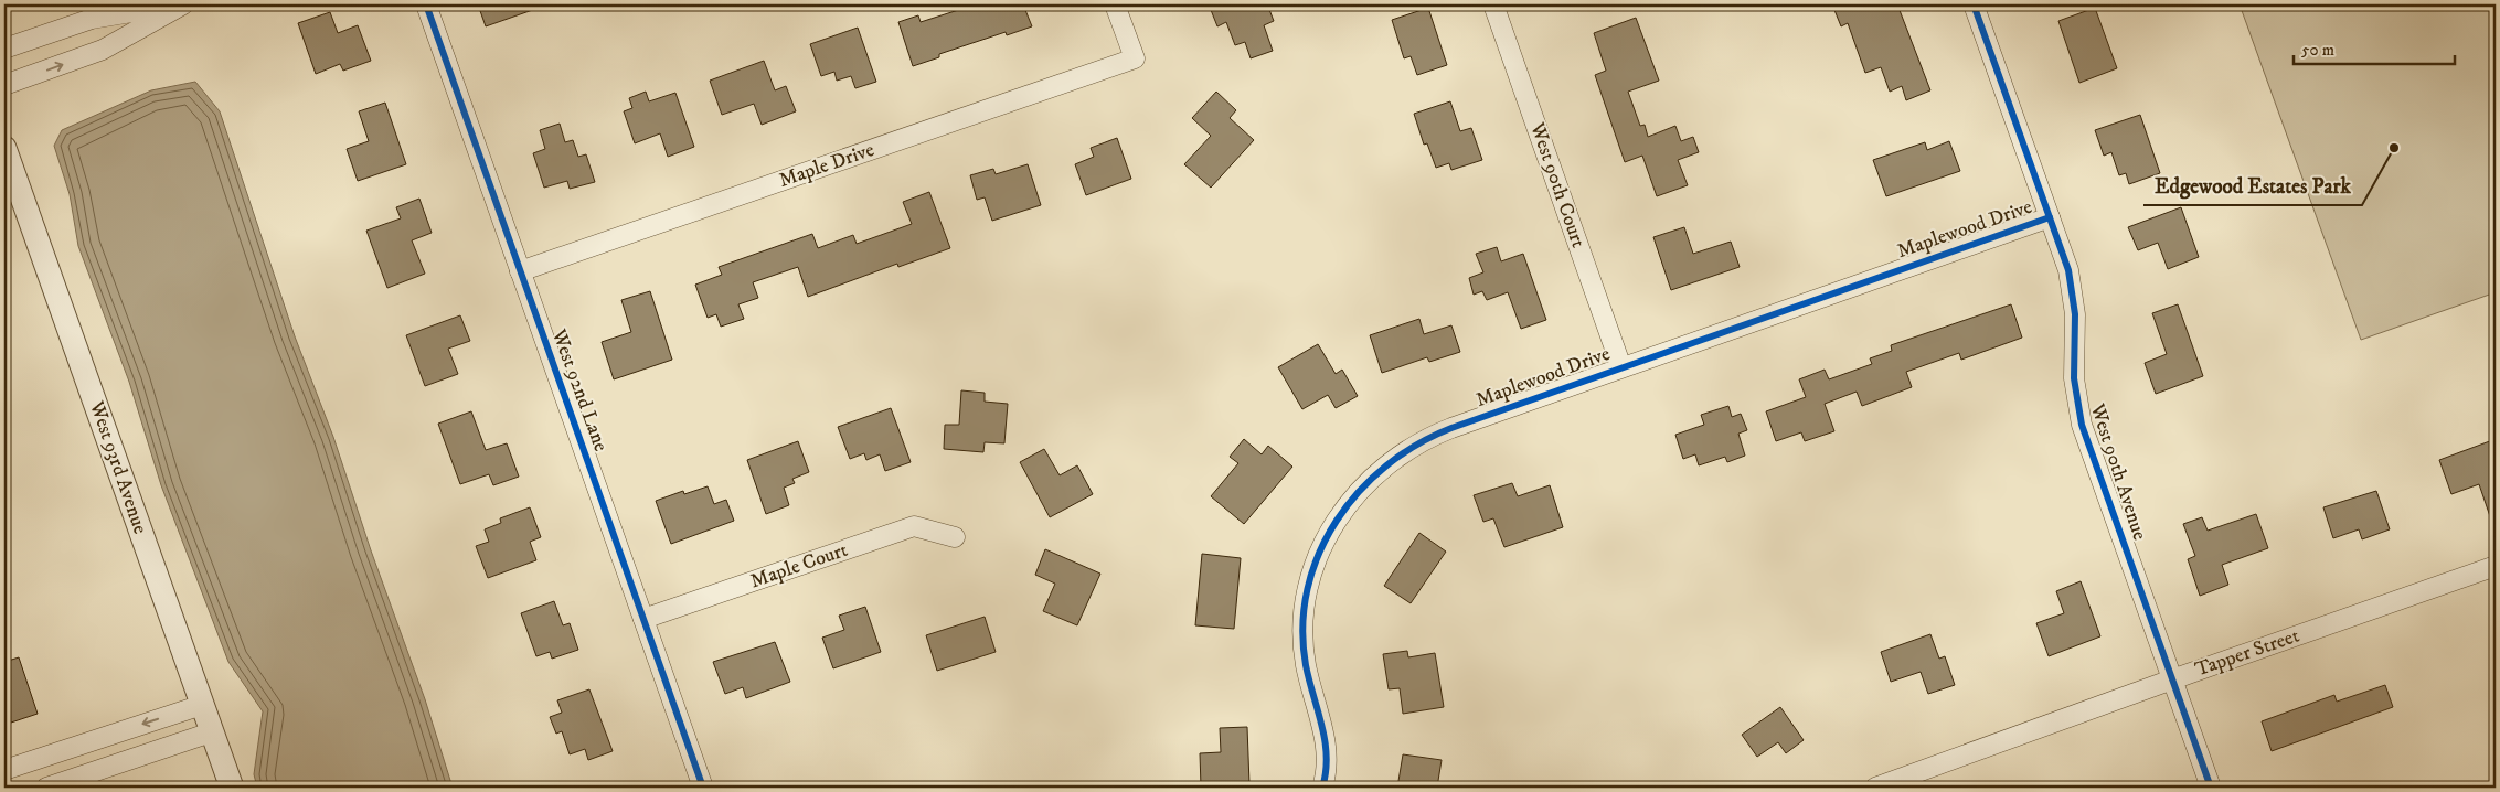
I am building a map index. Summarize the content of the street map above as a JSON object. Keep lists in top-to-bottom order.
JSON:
{
  "streets": {
    "street": [
      "Maple Drive",
      "West 90th Court",
      "Maplewood Drive",
      "West 92nd Lane",
      "West 93rd Avenue",
      "West 90th Avenue",
      "Maple Court",
      "Tapper Street"
    ]
  },
  "crossings": [
    ["Maple Drive", "West 92nd Lane"],
    ["West 90th Court", "Maplewood Drive"],
    ["Maplewood Drive", "West 90th Avenue"],
    ["West 92nd Lane", "Maple Court"],
    ["West 90th Avenue", "Tapper Street"]
  ],
  "places": ["Edgewood Estates Park"],
  "scale_bar": "50 m"
}
